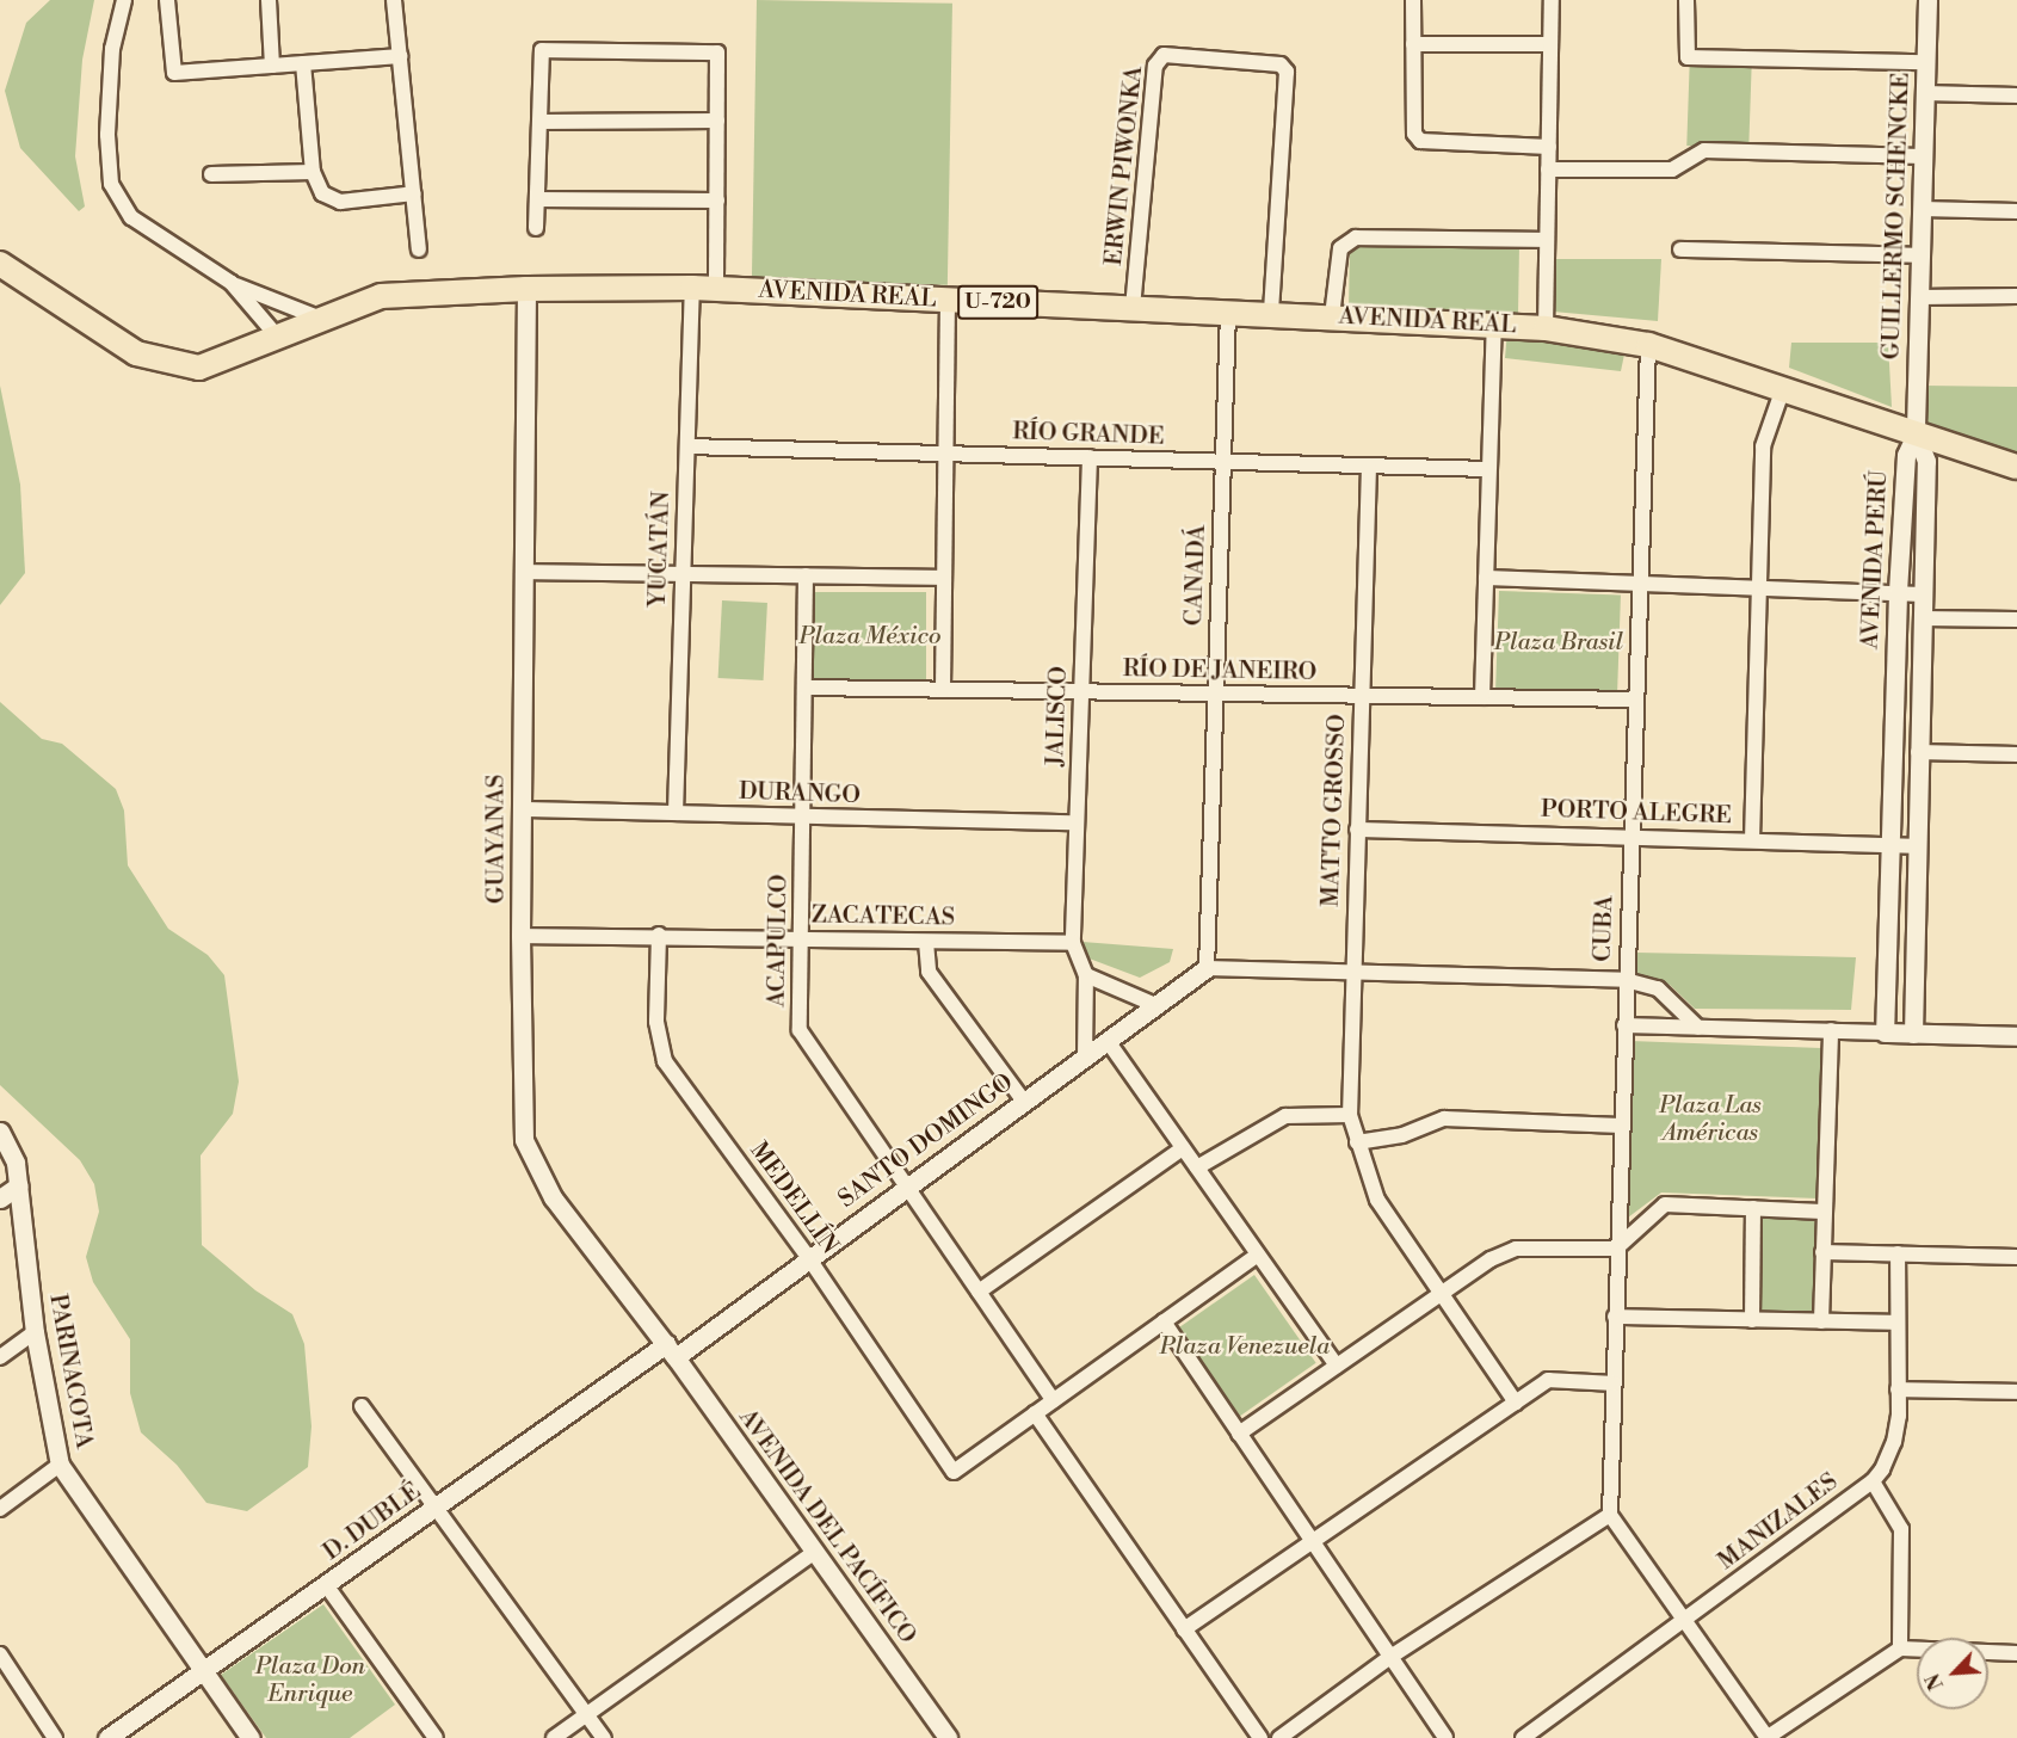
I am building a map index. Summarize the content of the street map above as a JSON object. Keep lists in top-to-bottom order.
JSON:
{
  "streets": {
    "main road": ["AVENIDA REAL", "U-720"],
    "street": [
      "ERWIN PIWONKA",
      "GUILLERMO SCHENCKE",
      "RÍO GRANDE",
      "YUCATÁN",
      "AVENIDA PERÚ",
      "CANADÁ",
      "RÍO DE JANEIRO",
      "JALISCO",
      "DURANGO",
      "MATTO GROSSO",
      "PORTO ALEGRE",
      "GUAYANAS",
      "ZACATECAS",
      "CUBA",
      "ACAPULCO",
      "SANTO DOMINGO",
      "MEDELLÍN",
      "PARINACOTA",
      "D. DUBLÉ",
      "MANIZALES",
      "AVENIDA DEL PACÍFICO"
    ]
  },
  "crossings": [
    ["ERWIN PIWONKA", "AVENIDA REAL"],
    ["GUILLERMO SCHENCKE", "AVENIDA REAL"],
    ["GUILLERMO SCHENCKE", "AVENIDA PERÚ"],
    ["AVENIDA REAL", "YUCATÁN"],
    ["AVENIDA REAL", "AVENIDA PERÚ"],
    ["AVENIDA REAL", "CANADÁ"],
    ["AVENIDA REAL", "GUAYANAS"],
    ["AVENIDA REAL", "CUBA"],
    ["RÍO GRANDE", "YUCATÁN"],
    ["RÍO GRANDE", "CANADÁ"],
    ["RÍO GRANDE", "JALISCO"],
    ["RÍO GRANDE", "MATTO GROSSO"],
    ["YUCATÁN", "DURANGO"],
    ["AVENIDA PERÚ", "PORTO ALEGRE"],
    ["CANADÁ", "RÍO DE JANEIRO"],
    ["CANADÁ", "SANTO DOMINGO"],
    ["RÍO DE JANEIRO", "JALISCO"],
    ["RÍO DE JANEIRO", "MATTO GROSSO"],
    ["RÍO DE JANEIRO", "CUBA"],
    ["RÍO DE JANEIRO", "ACAPULCO"],
    ["JALISCO", "DURANGO"],
    ["JALISCO", "ZACATECAS"],
    ["JALISCO", "SANTO DOMINGO"],
    ["DURANGO", "GUAYANAS"],
    ["DURANGO", "ACAPULCO"],
    ["MATTO GROSSO", "PORTO ALEGRE"],
    ["PORTO ALEGRE", "CUBA"],
    ["GUAYANAS", "ZACATECAS"],
    ["GUAYANAS", "SANTO DOMINGO"],
    ["GUAYANAS", "D. DUBLÉ"],
    ["GUAYANAS", "AVENIDA DEL PACÍFICO"],
    ["ZACATECAS", "ACAPULCO"],
    ["ZACATECAS", "MEDELLÍN"],
    ["ACAPULCO", "SANTO DOMINGO"],
    ["SANTO DOMINGO", "MEDELLÍN"],
    ["SANTO DOMINGO", "D. DUBLÉ"],
    ["SANTO DOMINGO", "AVENIDA DEL PACÍFICO"],
    ["PARINACOTA", "D. DUBLÉ"],
    ["D. DUBLÉ", "AVENIDA DEL PACÍFICO"]
  ],
  "parks": [
    "Plaza México",
    "Plaza Brasil",
    "Plaza Las Américas",
    "Plaza Venezuela",
    "Plaza Don Enrique"
  ],
  "north": "bottom left"
}
